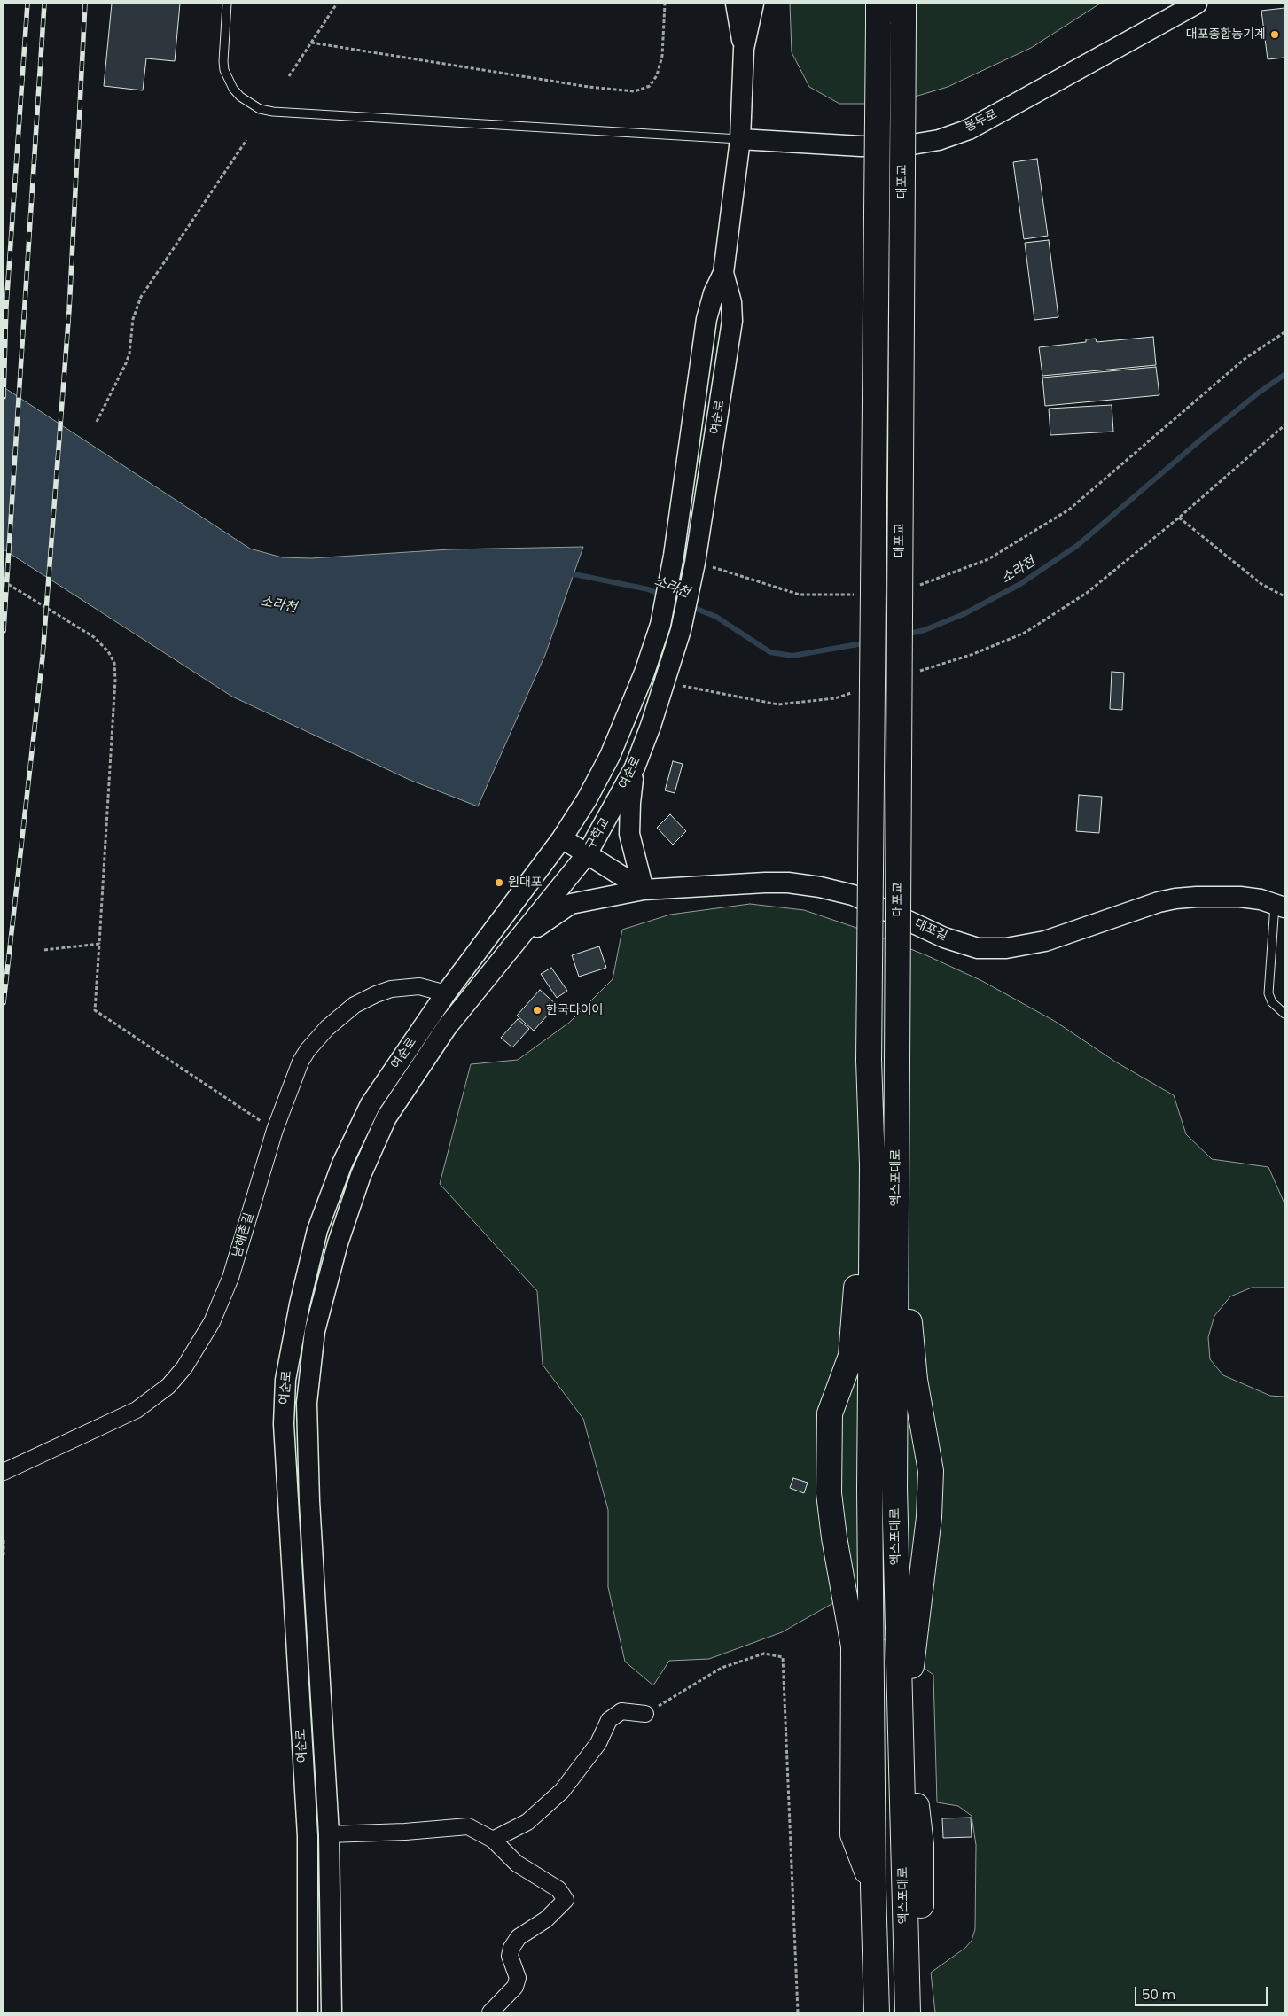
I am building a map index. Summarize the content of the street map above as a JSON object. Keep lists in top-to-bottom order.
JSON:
{
  "streets": {
    "highway": ["대포교", "엑스포대로"],
    "street": [
      "봉두로",
      "여순로",
      "구학교",
      "대포길",
      "남해촌길"
    ]
  },
  "crossings": [
    ["봉두로", "여순로"],
    ["대포교", "엑스포대로"],
    ["여순로", "구학교"],
    ["여순로", "대포길"],
    ["여순로", "남해촌길"]
  ],
  "water": ["소라천"],
  "places": ["대포종합농기계", "원대포", "한국타이어"],
  "scale_bar": "50 m"
}
